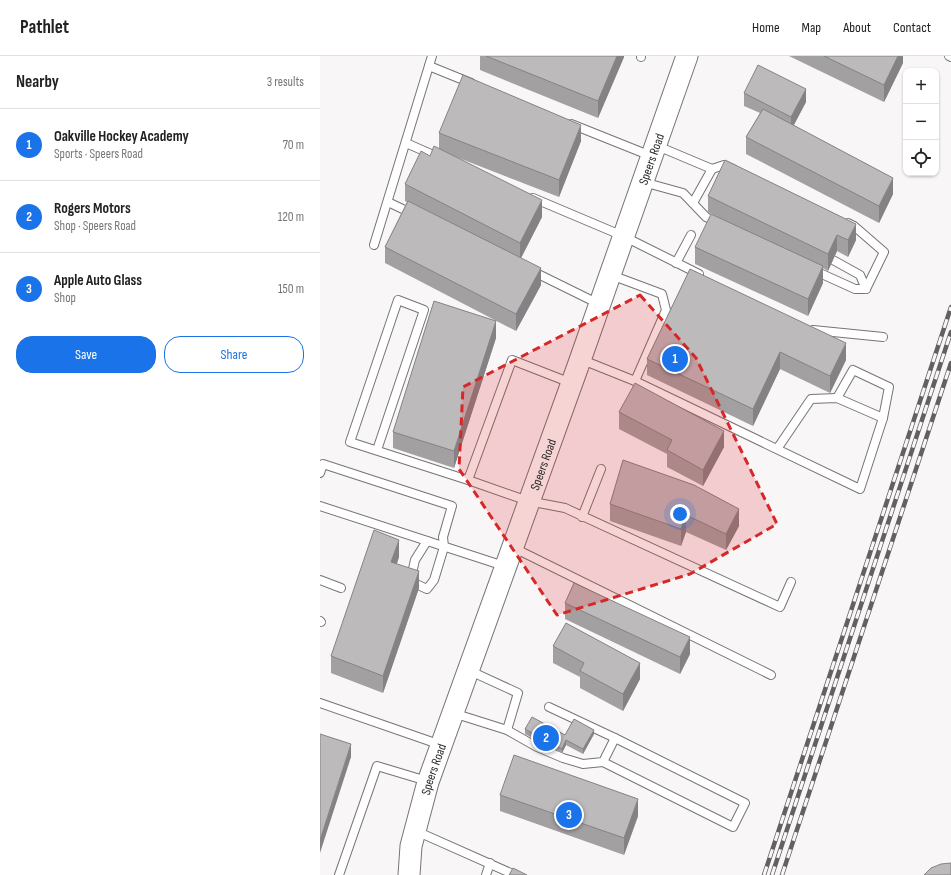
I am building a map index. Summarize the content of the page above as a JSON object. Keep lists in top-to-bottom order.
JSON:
{
  "streets": {
    "main road": ["Speers Road"]
  },
  "page": {
    "header": "Pathlet",
    "nav": [
      "Home",
      "Map",
      "About",
      "Contact"
    ],
    "heading": ["Nearby", "3 results"],
    "map_buttons": ["+", "−"],
    "list": [
      {
        "mark": "1",
        "name": "Oakville Hockey Academy",
        "note": "Sports · Speers Road",
        "value": "70 m"
      },
      {
        "mark": "2",
        "name": "Rogers Motors",
        "note": "Shop · Speers Road",
        "value": "120 m"
      },
      {
        "mark": "3",
        "name": "Apple Auto Glass",
        "note": "Shop",
        "value": "150 m"
      }
    ],
    "buttons": ["Save", "Share"],
    "pins": ["1", "2", "3"]
  }
}
